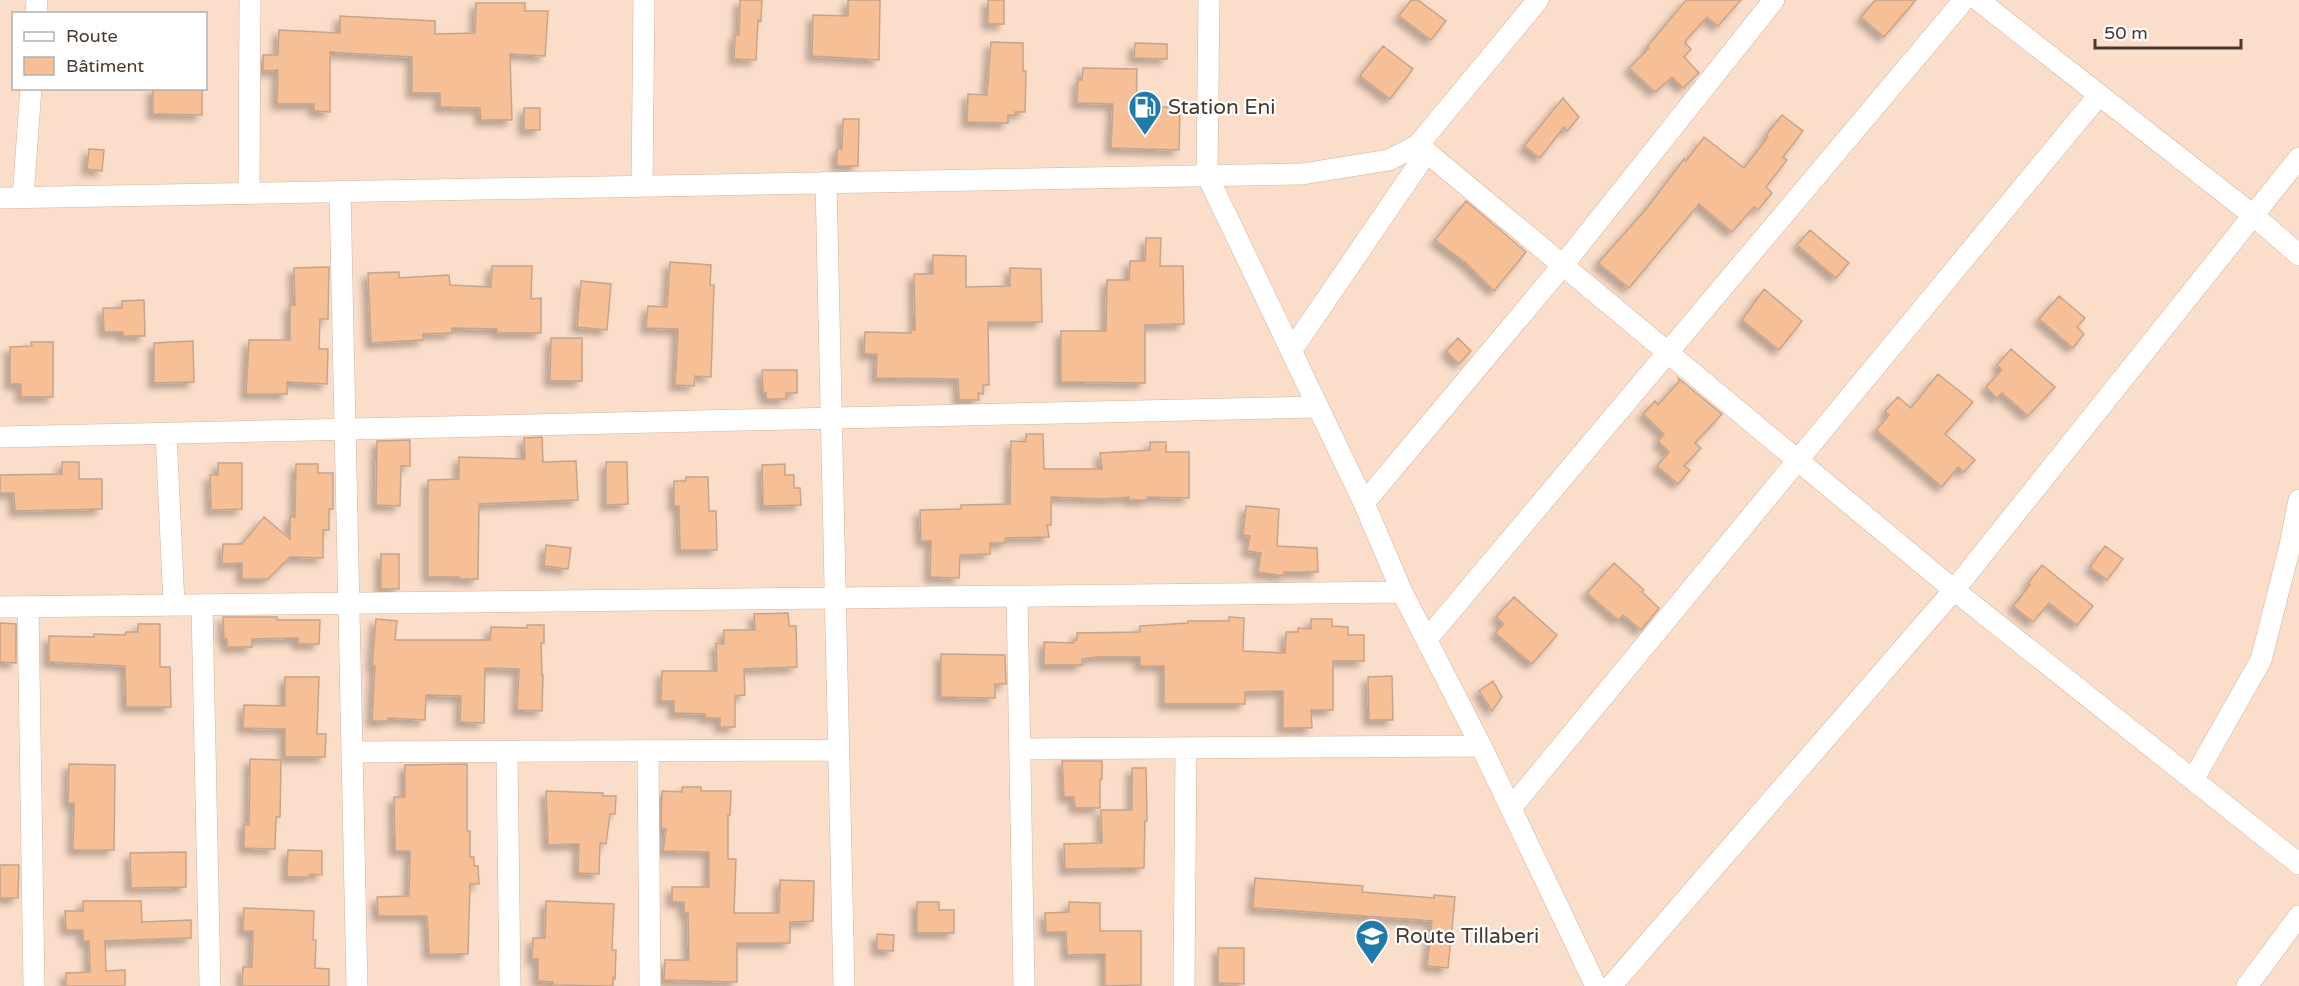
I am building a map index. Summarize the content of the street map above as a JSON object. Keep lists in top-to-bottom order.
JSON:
{
  "places": {
    "fuel station": ["Station Eni"],
    "school or university": ["Route Tillaberi"]
  },
  "legend": ["Route", "Bâtiment"],
  "scale_bar": "50 m"
}
